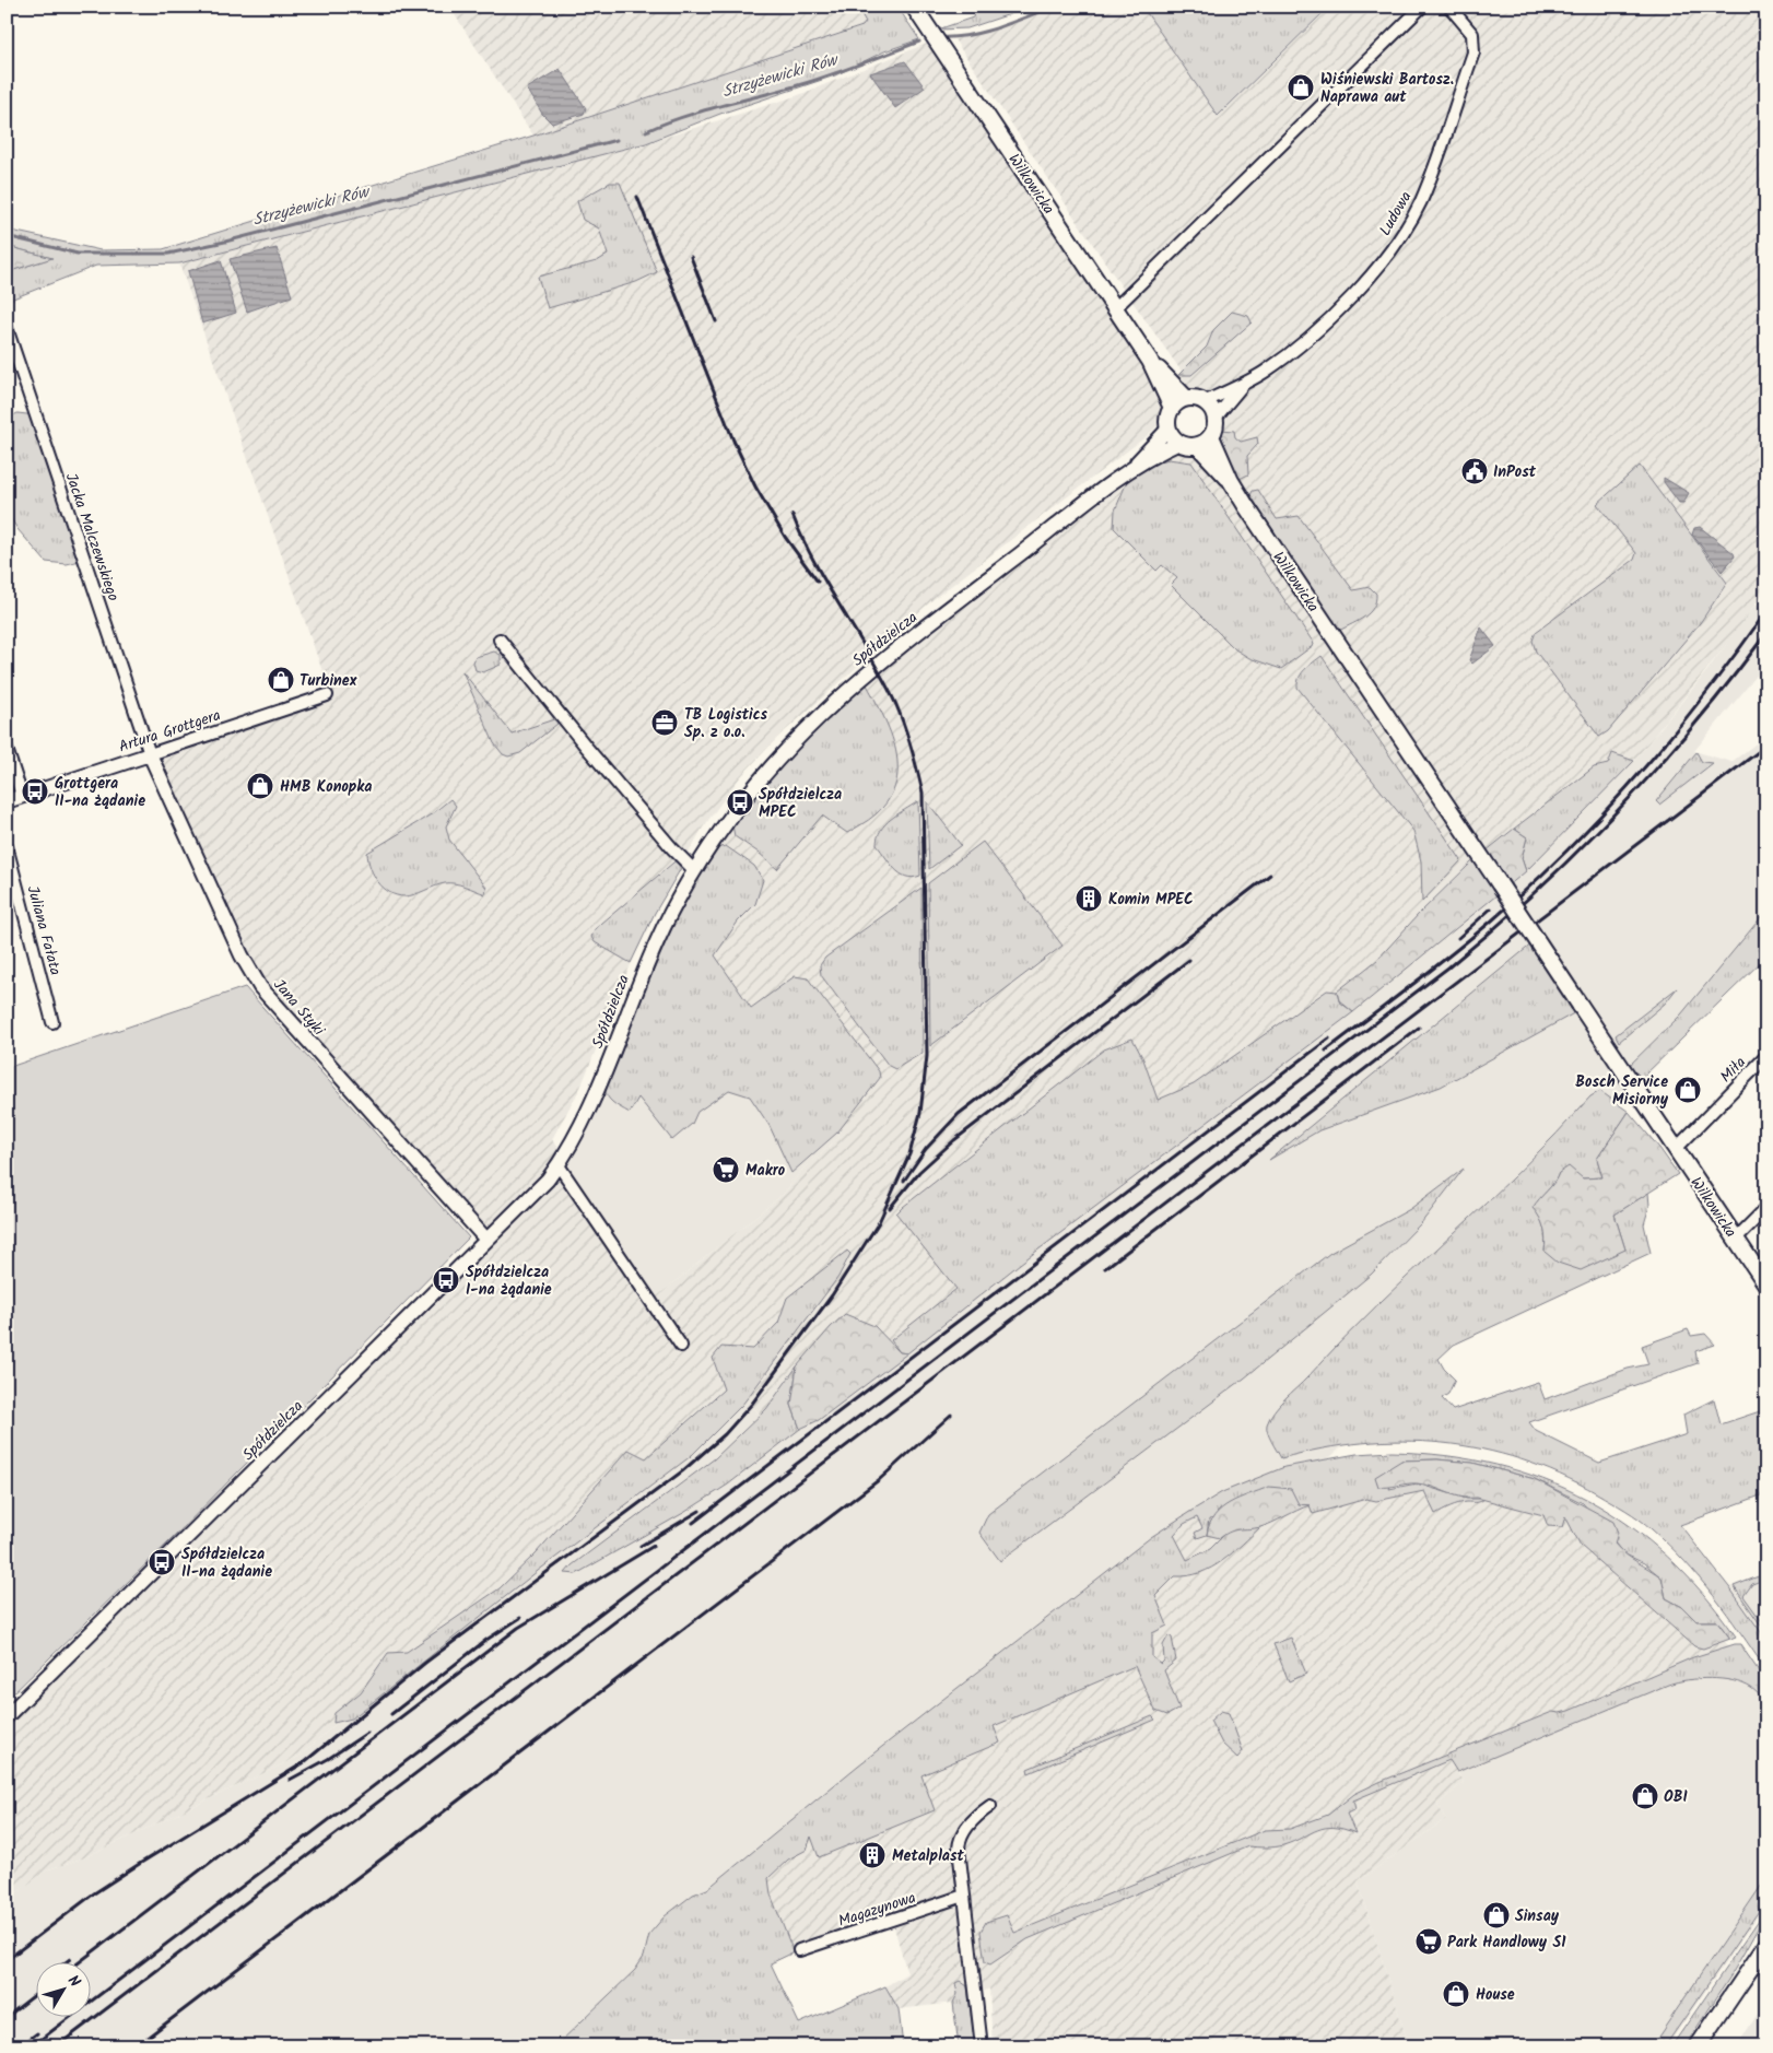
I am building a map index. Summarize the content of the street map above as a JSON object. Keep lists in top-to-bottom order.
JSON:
{
  "streets": {
    "main road": ["Wilkowicka"],
    "street": [
      "Ludowa",
      "Jacka Malczewskiego",
      "Spółdzielcza",
      "Artura Grottgera",
      "Juliana Fałata",
      "Jana Styki",
      "Miła",
      "Magazynowa"
    ]
  },
  "crossings": [
    ["Wilkowicka", "Ludowa"],
    ["Wilkowicka", "Spółdzielcza"],
    ["Wilkowicka", "Miła"],
    ["Ludowa", "Spółdzielcza"],
    ["Jacka Malczewskiego", "Artura Grottgera"],
    ["Jacka Malczewskiego", "Jana Styki"],
    ["Spółdzielcza", "Jana Styki"],
    ["Artura Grottgera", "Jana Styki"]
  ],
  "water": ["Strzyżewicki Rów"],
  "places": {
    "shop": [
      "Wiśniewski Bartosz. Naprawa aut",
      "Turbinex",
      "HMB Konopka",
      "Bosch Service Misiorny",
      "OBI",
      "Sinsay",
      "House"
    ],
    "public building": ["InPost"],
    "office": ["TB Logistics Sp. z o.o."],
    "bus stop": [
      "Grottgera II-na żądanie",
      "Spółdzielcza MPEC",
      "Spółdzielcza I-na żądanie",
      "Spółdzielcza II-na żądanie"
    ],
    "building": ["Komin MPEC", "Metalplast"],
    "supermarket": ["Makro", "Park Handlowy S1"]
  },
  "north": "top right"
}
